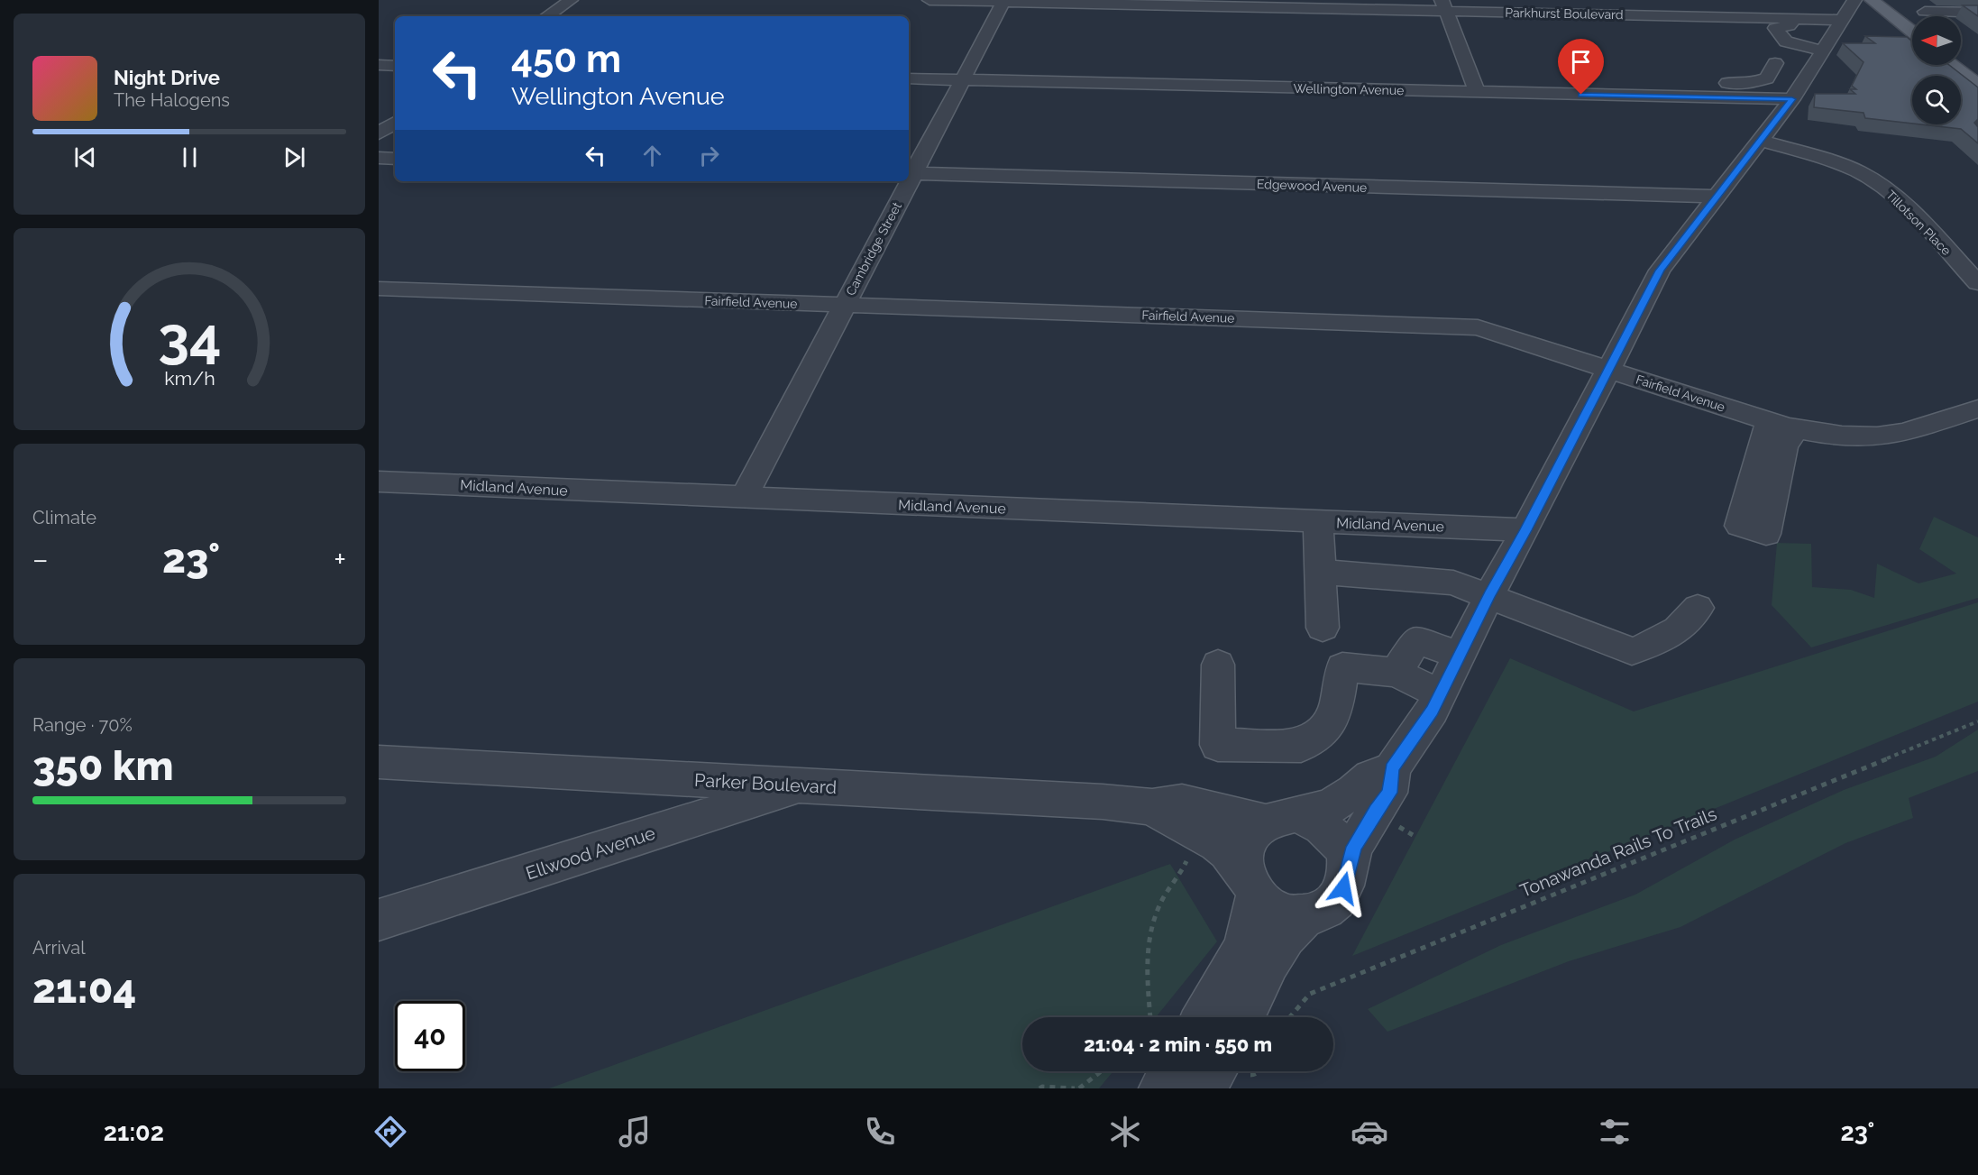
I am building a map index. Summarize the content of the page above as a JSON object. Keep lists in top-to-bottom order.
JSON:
{
  "streets": {
    "street": [
      "Parkhurst Boulevard",
      "Wellington Avenue",
      "Edgewood Avenue",
      "Tillotson Place",
      "Cambridge Street",
      "Fairfield Avenue",
      "Midland Avenue",
      "Parker Boulevard",
      "Ellwood Avenue"
    ],
    "path": ["Tonawanda Rails To Trails"]
  },
  "crossings": [
    ["Parkhurst Boulevard", "Cambridge Street"],
    ["Wellington Avenue", "Cambridge Street"],
    ["Edgewood Avenue", "Cambridge Street"],
    ["Cambridge Street", "Fairfield Avenue"],
    ["Cambridge Street", "Midland Avenue"],
    ["Parker Boulevard", "Ellwood Avenue"]
  ],
  "north": "left",
  "page": {
    "turn": ["450 m", "Wellington Avenue"],
    "song": ["Night Drive", "The Halogens"],
    "tile": [
      "Climate",
      ["Range · 70%", "350 km"],
      ["Arrival", "21:04"]
    ],
    "heat": ["−", "23°", "+"],
    "limit": "40",
    "trip": "21:04 · 2 min · 550 m",
    "tabs": ["21:02", "23°"],
    "gauge": ["34", "km/h"]
  }
}
